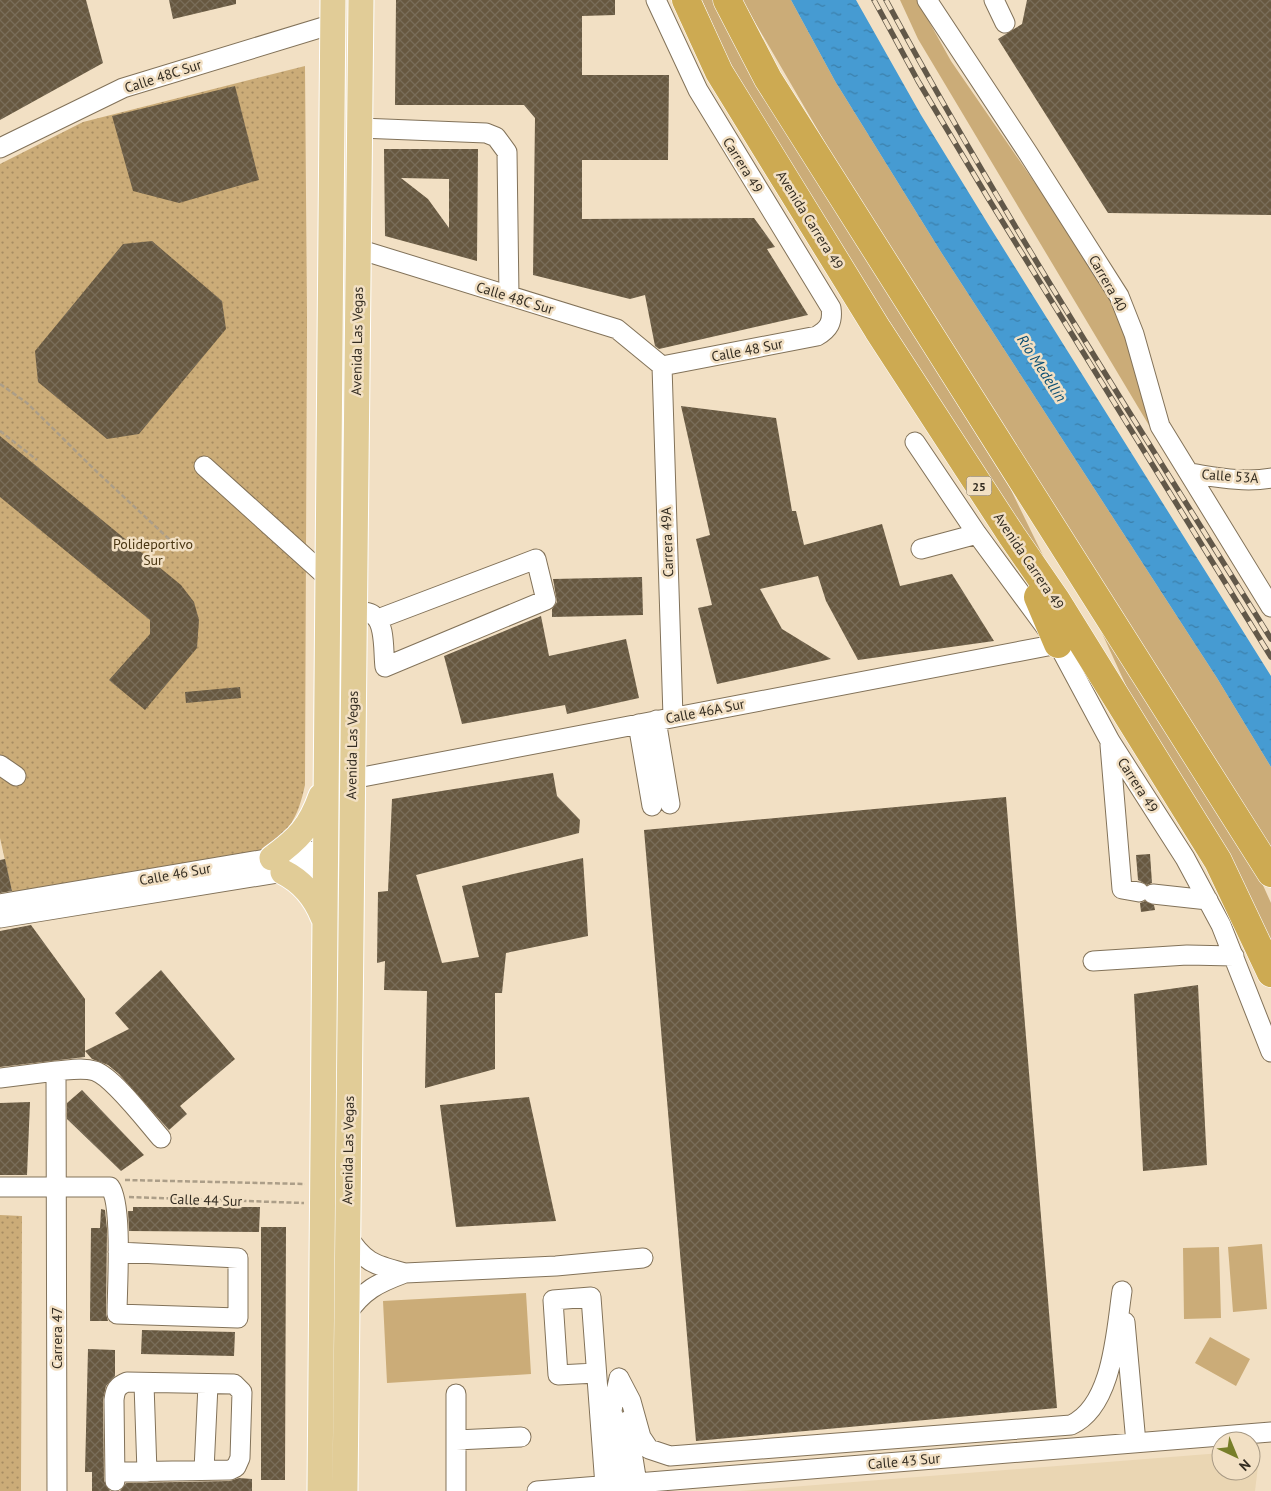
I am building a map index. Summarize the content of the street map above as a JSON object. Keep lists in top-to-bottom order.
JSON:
{
  "streets": {
    "highway": ["Avenida Carrera 49", "25"],
    "main road": ["Avenida Las Vegas"],
    "street": [
      "Calle 48C Sur",
      "Carrera 49",
      "Carrera 40",
      "Calle 48 Sur",
      "Calle 53A",
      "Carrera 49A",
      "Calle 46A Sur",
      "Calle 46 Sur",
      "Carrera 47",
      "Calle 43 Sur"
    ],
    "path": ["Calle 44 Sur"]
  },
  "crossings": [
    ["Calle 48C Sur", "Avenida Las Vegas"],
    ["Calle 48C Sur", "Calle 48 Sur"],
    ["Calle 48C Sur", "Carrera 49A"],
    ["Carrera 49", "Calle 48 Sur"],
    ["Carrera 49", "Calle 46A Sur"],
    ["Carrera 40", "Calle 53A"],
    ["Avenida Las Vegas", "Calle 46A Sur"],
    ["Avenida Las Vegas", "Calle 46 Sur"],
    ["Calle 48 Sur", "Carrera 49A"],
    ["Carrera 49A", "Calle 46A Sur"]
  ],
  "water": ["Río Medellín"],
  "parks": ["Polideportivo Sur"],
  "north": "bottom right"
}
